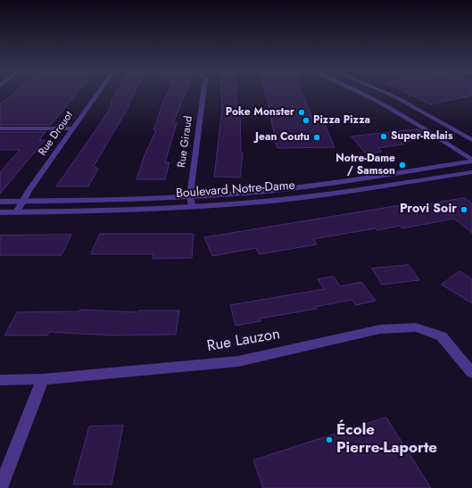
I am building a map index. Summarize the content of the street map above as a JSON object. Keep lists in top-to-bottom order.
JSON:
{
  "streets": {
    "street": [
      "Rue Drouot",
      "Rue Giraud",
      "Boulevard Notre-Dame",
      "Rue Lauzon"
    ]
  },
  "crossings": [
    ["Rue Drouot", "Boulevard Notre-Dame"],
    ["Rue Giraud", "Boulevard Notre-Dame"]
  ],
  "places": [
    "Poke Monster",
    "Pizza Pizza",
    "Super-Relais",
    "Jean Coutu",
    "Notre-Dame / Samson",
    "Provi Soir",
    "École Pierre-Laporte"
  ]
}
